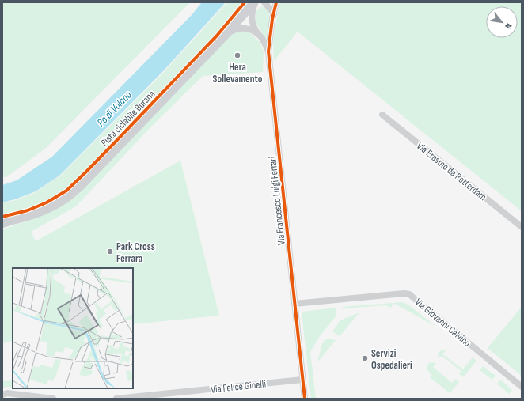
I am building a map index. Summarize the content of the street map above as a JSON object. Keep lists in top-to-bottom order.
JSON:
{
  "streets": {
    "street": [
      "Via Erasmo da Rotterdam",
      "Via Francesco Luigi Ferrari",
      "Via Giovanni Calvino",
      "Via Felice Gioelli"
    ],
    "cycle path": ["Pista ciclabile Burana"]
  },
  "crossings": [
    ["Via Francesco Luigi Ferrari", "Via Giovanni Calvino"],
    ["Via Francesco Luigi Ferrari", "Via Felice Gioelli"]
  ],
  "water": ["Po di Volano"],
  "places": ["Hera Sollevamento", "Park Cross Ferrara", "Servizi Ospedalieri"],
  "north": "bottom right"
}
